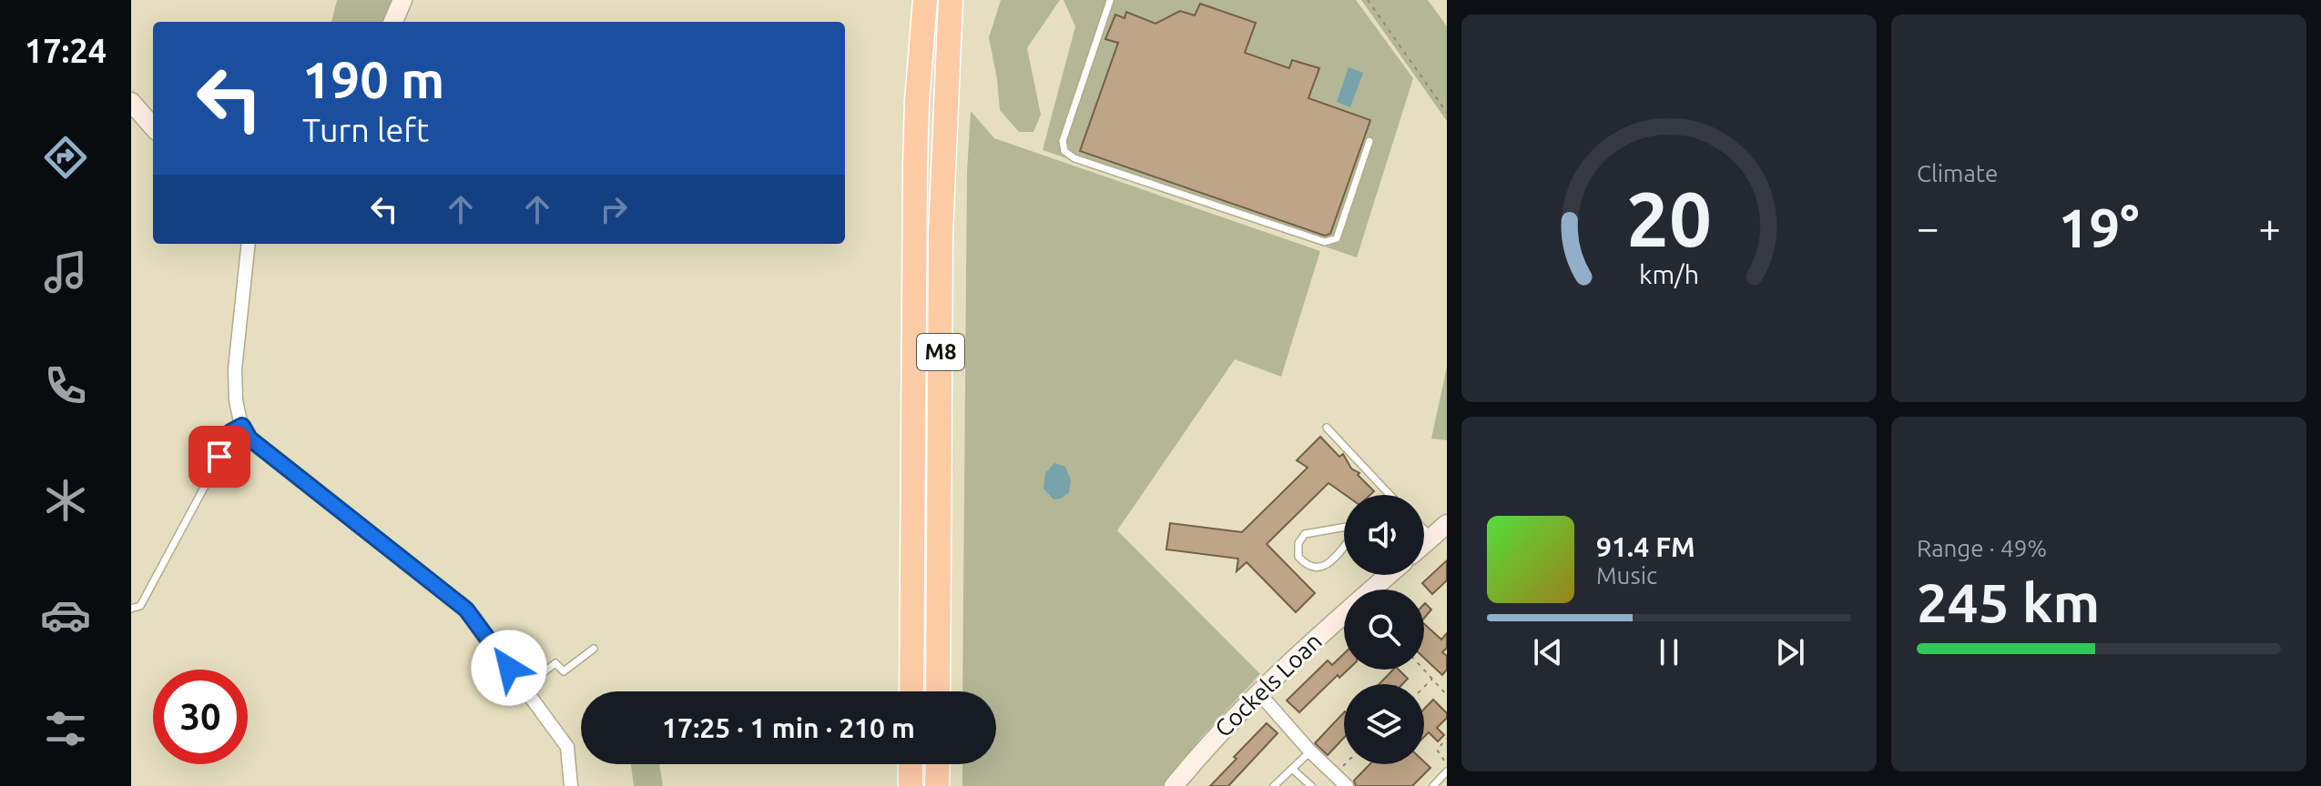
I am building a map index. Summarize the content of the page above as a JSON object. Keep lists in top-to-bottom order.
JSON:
{
  "streets": {
    "highway": ["M8"],
    "street": ["Cockels Loan"]
  },
  "page": {
    "tabs": "17:24",
    "tile": [
      "Climate",
      ["Range · 49%", "245 km"]
    ],
    "turn": ["190 m", "Turn left"],
    "heat": ["−", "19°", "+"],
    "song": ["91.4 FM", "Music"],
    "limit": "30",
    "trip": "17:25 · 1 min · 210 m",
    "gauge": ["20", "km/h"]
  }
}
